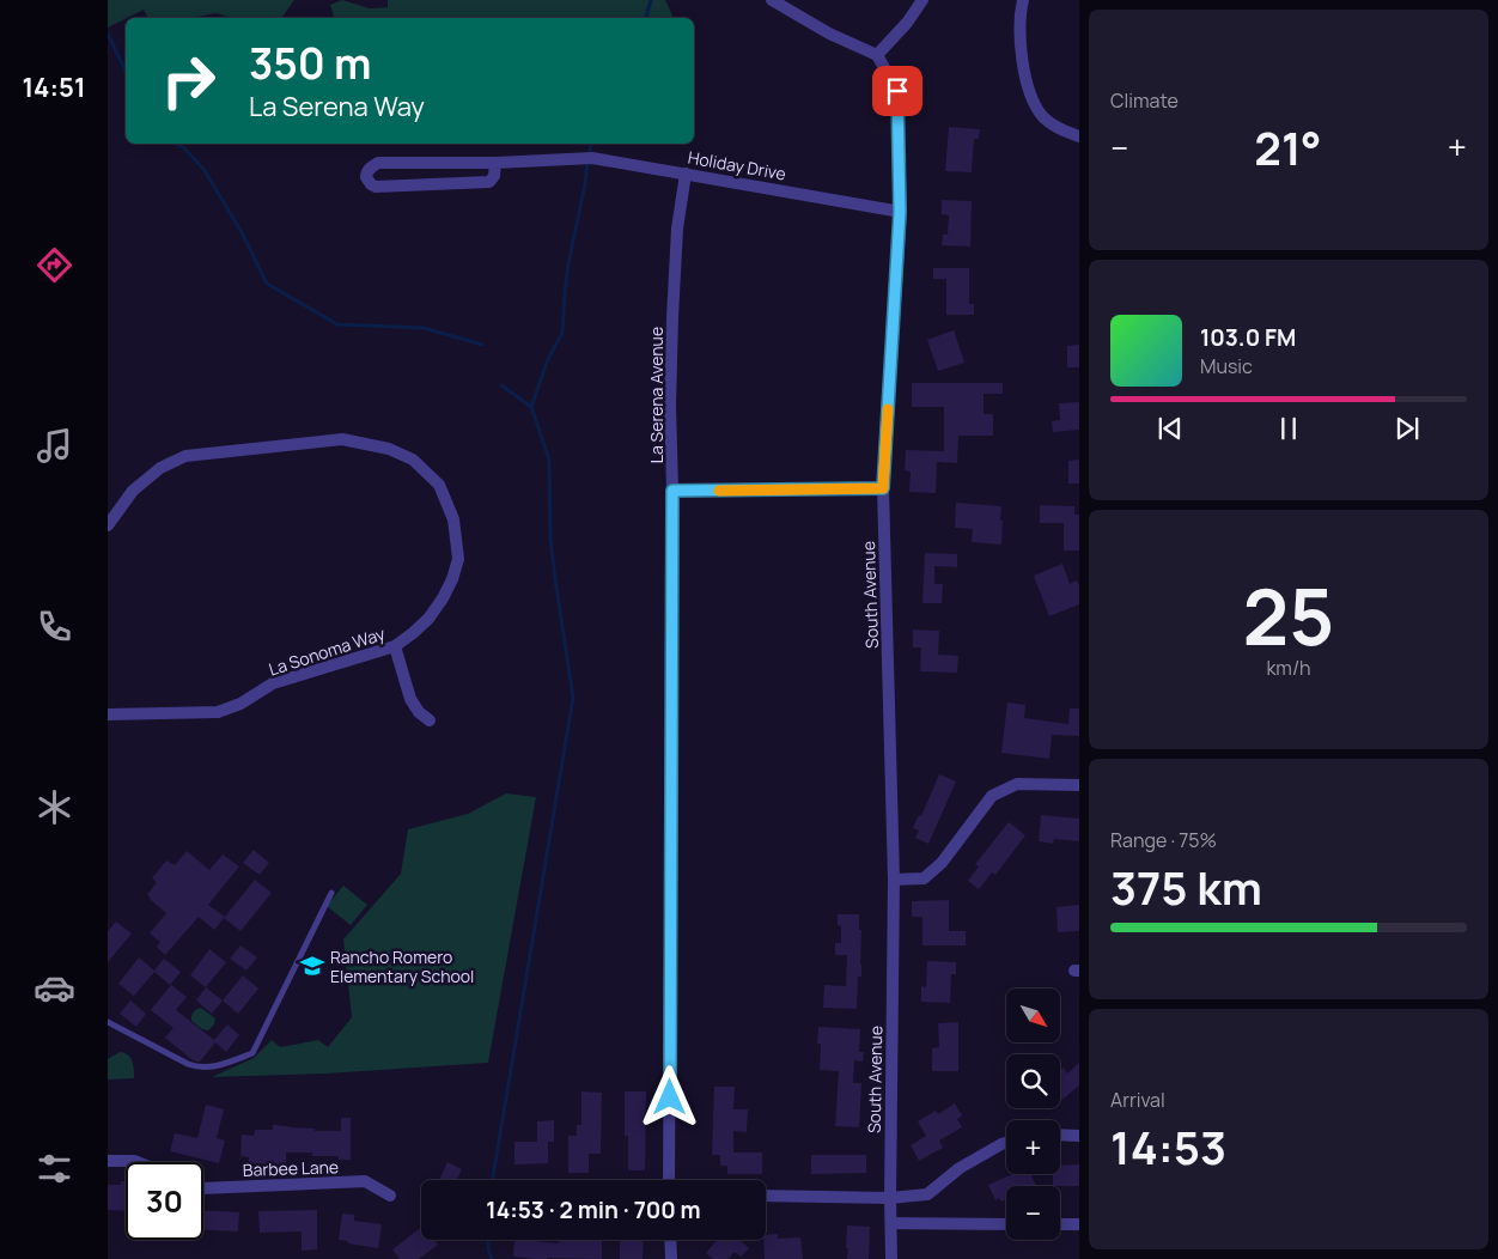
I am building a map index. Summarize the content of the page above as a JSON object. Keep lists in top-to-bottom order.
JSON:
{
  "streets": {
    "street": [
      "Holiday Drive",
      "La Serena Avenue",
      "South Avenue",
      "La Sonoma Way",
      "Barbee Lane"
    ]
  },
  "crossings": [
    ["Holiday Drive", "La Serena Avenue"],
    ["Holiday Drive", "South Avenue"]
  ],
  "places": {
    "school or university": ["Rancho Romero Elementary School"]
  },
  "north": "bottom right",
  "page": {
    "tabs": "14:51",
    "tile": [
      "Climate",
      ["25", "km/h"],
      ["Range · 75%", "375 km"],
      ["Arrival", "14:53"]
    ],
    "turn": ["350 m", "La Serena Way"],
    "heat": ["−", "21°", "+"],
    "song": ["103.0 FM", "Music"],
    "map_buttons": ["+", "−"],
    "limit": "30",
    "trip": "14:53 · 2 min · 700 m"
  }
}
